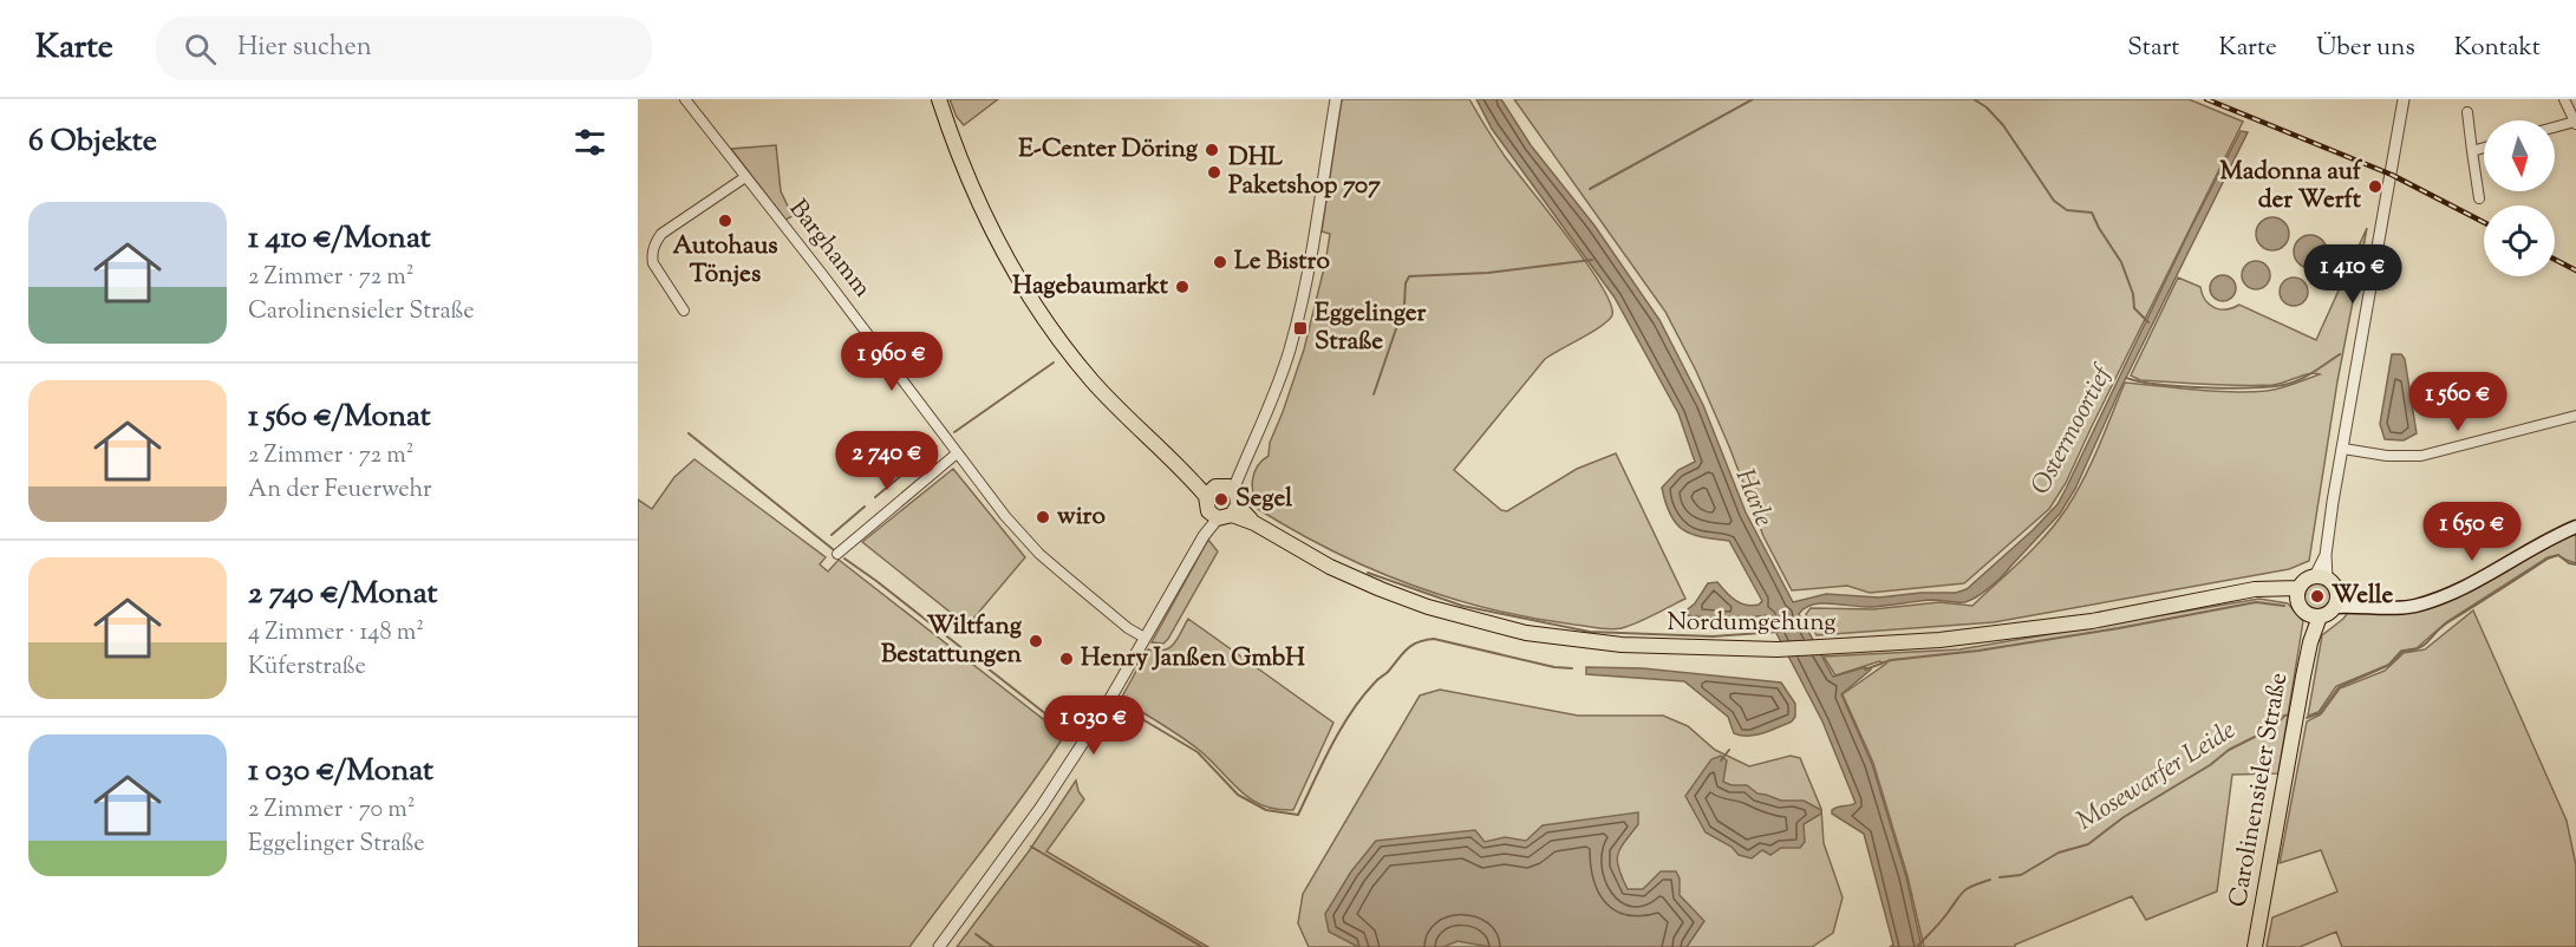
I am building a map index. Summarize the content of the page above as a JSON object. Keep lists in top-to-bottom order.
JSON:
{
  "streets": {
    "main road": ["Nordumgehung", "Carolinensieler Straße"],
    "street": ["Barghamm"]
  },
  "crossings": [
    ["Nordumgehung", "Carolinensieler Straße"]
  ],
  "water": ["Ostermoortief", "Harle", "Mosewarfer Leide"],
  "places": {
    "other": [
      "E-Center Döring",
      "DHL Paketshop 707",
      "Madonna auf der Werft",
      "Autohaus Tönjes",
      "Le Bistro",
      "Hagebaumarkt",
      "Segel",
      "wiro",
      "Welle",
      "Wiltfang Bestattungen",
      "Henry Janßen GmbH"
    ],
    "transit": ["Eggelinger Straße"]
  },
  "north": "bottom",
  "page": {
    "header": "Karte",
    "search": "Hier suchen",
    "nav": [
      "Start",
      "Karte",
      "Über uns",
      "Kontakt"
    ],
    "heading": "6 Objekte",
    "list": [
      {
        "name": "1 410 €/Monat",
        "note": "2 Zimmer · 72 m² · Carolinensieler Straße"
      },
      {
        "name": "1 560 €/Monat",
        "note": "2 Zimmer · 72 m² · An der Feuerwehr"
      },
      {
        "name": "2 740 €/Monat",
        "note": "4 Zimmer · 148 m² · Küferstraße"
      },
      {
        "name": "1 030 €/Monat",
        "note": "2 Zimmer · 70 m² · Eggelinger Straße"
      }
    ],
    "price": [
      "1 410 €",
      "1 960 €",
      "1 560 €",
      "2 740 €",
      "1 650 €",
      "1 030 €"
    ]
  }
}
